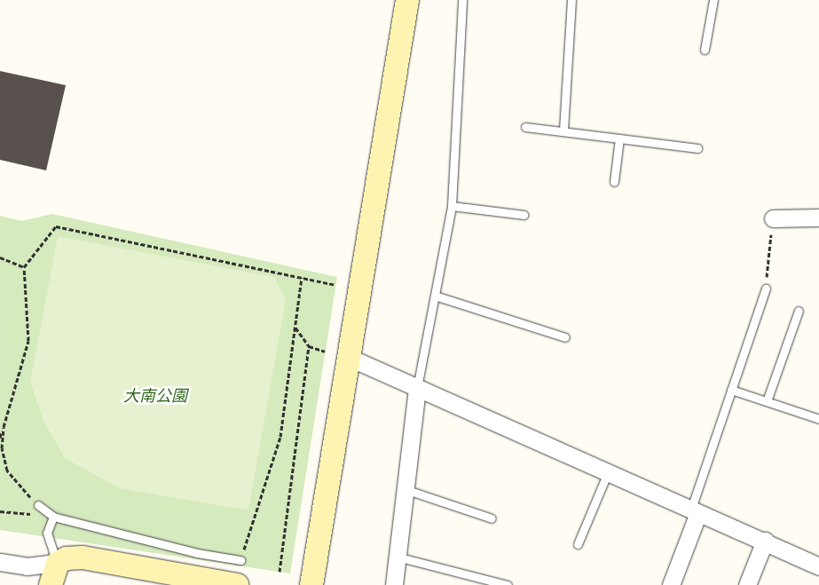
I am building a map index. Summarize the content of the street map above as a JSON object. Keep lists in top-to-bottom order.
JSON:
{
  "parks": ["大南公園"]
}
